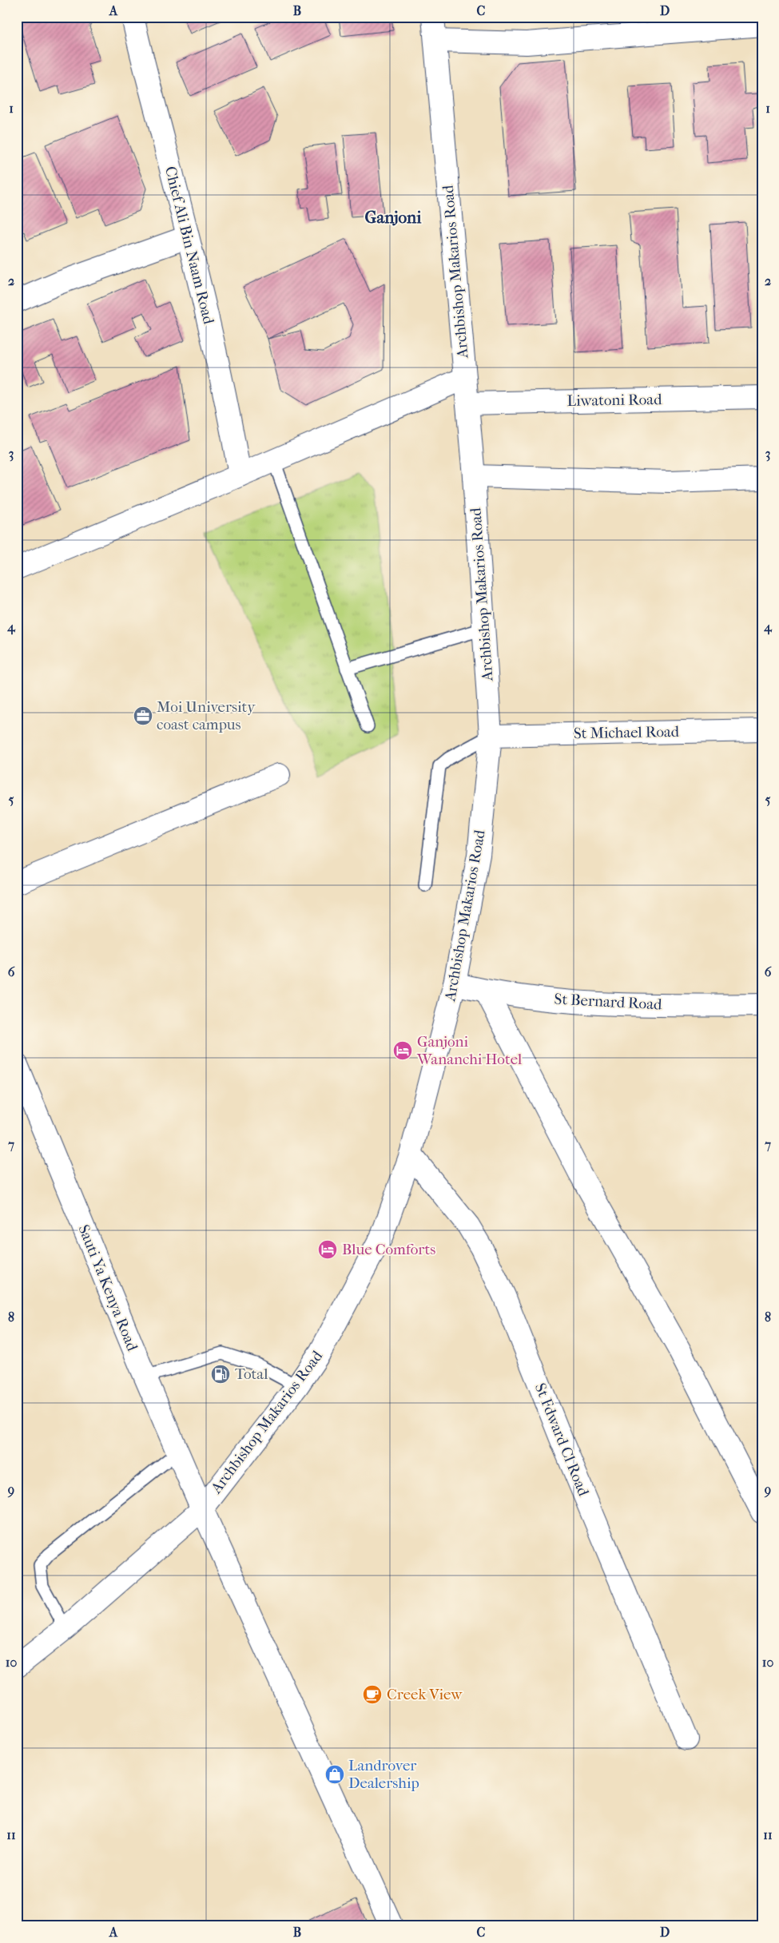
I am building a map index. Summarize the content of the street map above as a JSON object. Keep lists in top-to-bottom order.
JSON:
{
  "streets": {
    "street": [
      "Chief Ali Bin Naam Road",
      "Archbishop Makarios Road",
      "Liwatoni Road",
      "St Michael Road",
      "St Bernard Road",
      "Sauti Ya Kenya Road",
      "St Fdward Cl Road"
    ]
  },
  "crossings": [
    ["Archbishop Makarios Road", "Liwatoni Road"],
    ["Archbishop Makarios Road", "St Michael Road"],
    ["Archbishop Makarios Road", "St Bernard Road"],
    ["Archbishop Makarios Road", "Sauti Ya Kenya Road"],
    ["Archbishop Makarios Road", "St Fdward Cl Road"]
  ],
  "districts": ["Ganjoni"],
  "places": {
    "office": ["Moi University coast campus"],
    "hotel": ["Ganjoni Wananchi Hotel", "Blue Comforts"],
    "fuel station": ["Total"],
    "cafe": ["Creek View"],
    "shop": ["Landrover Dealership"]
  },
  "grid": {
    "columns": [
      "A",
      "B",
      "C",
      "D"
    ],
    "rows": [
      "1",
      "2",
      "3",
      "4",
      "5",
      "6",
      "7",
      "8",
      "9",
      "10",
      "11"
    ]
  }
}
